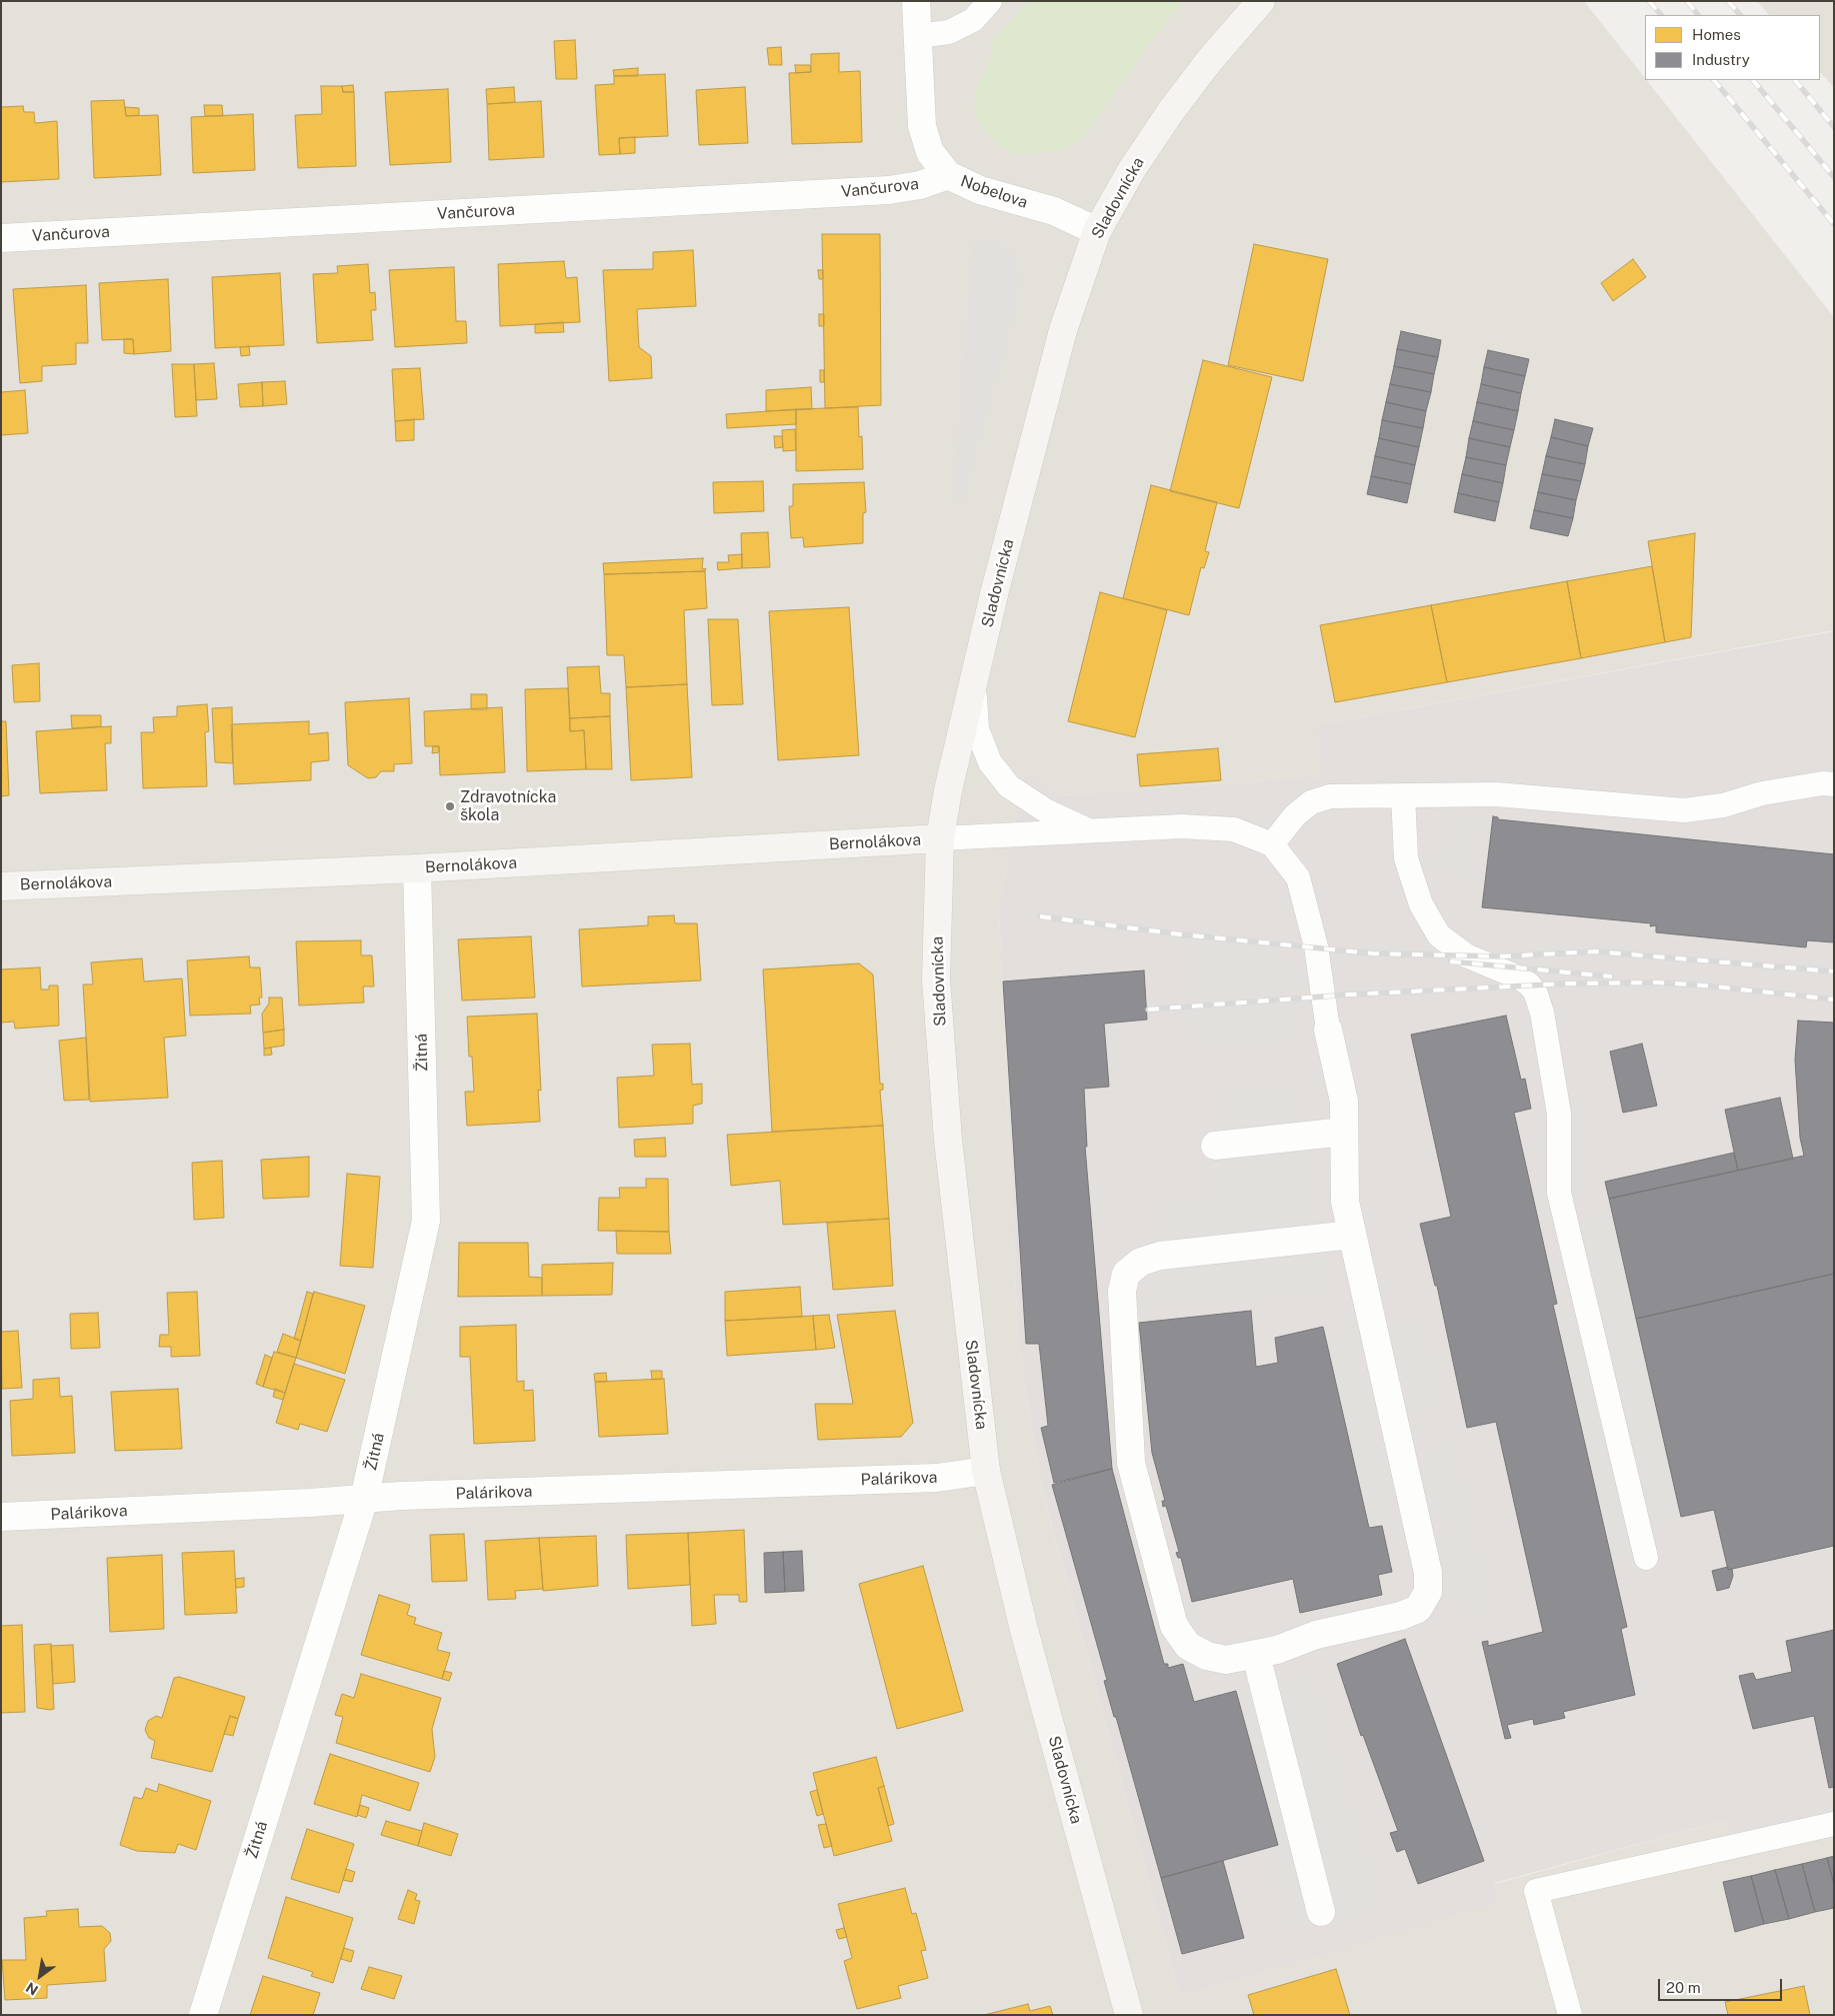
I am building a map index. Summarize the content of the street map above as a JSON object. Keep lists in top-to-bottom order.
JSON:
{
  "streets": {
    "street": [
      "Vančurova",
      "Nobelova",
      "Sladovnícka",
      "Bernolákova",
      "Žitná",
      "Palárikova"
    ]
  },
  "crossings": [
    ["Vančurova", "Nobelova"],
    ["Nobelova", "Sladovnícka"],
    ["Sladovnícka", "Bernolákova"],
    ["Sladovnícka", "Palárikova"],
    ["Bernolákova", "Žitná"],
    ["Žitná", "Palárikova"]
  ],
  "places": ["Zdravotnícka škola"],
  "legend": ["Homes", "Industry"],
  "scale_bar": "20 m",
  "north": "bottom left"
}
